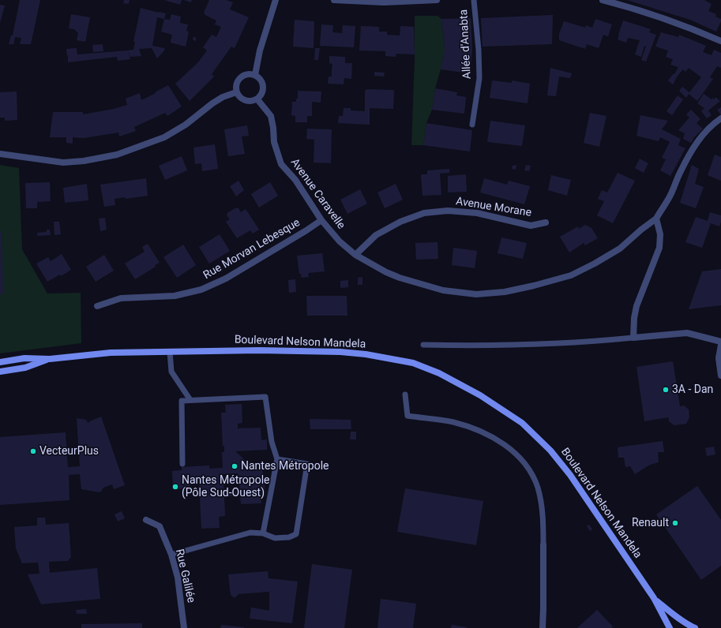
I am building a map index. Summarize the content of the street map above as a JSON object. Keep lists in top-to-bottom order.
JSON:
{
  "streets": {
    "street": [
      "Avenue Caravelle",
      "Avenue Morane",
      "Rue Morvan Lebesque",
      "Boulevard Nelson Mandela",
      "Rue Galilée"
    ],
    "lane": ["Allée d'Anabta"]
  },
  "crossings": [
    ["Avenue Caravelle", "Avenue Morane"],
    ["Avenue Caravelle", "Rue Morvan Lebesque"]
  ],
  "places": [
    "3A - Dan",
    "VecteurPlus",
    "Nantes Métropole",
    "Nantes Métropole (Pôle Sud-Ouest)",
    "Renault"
  ]
}
